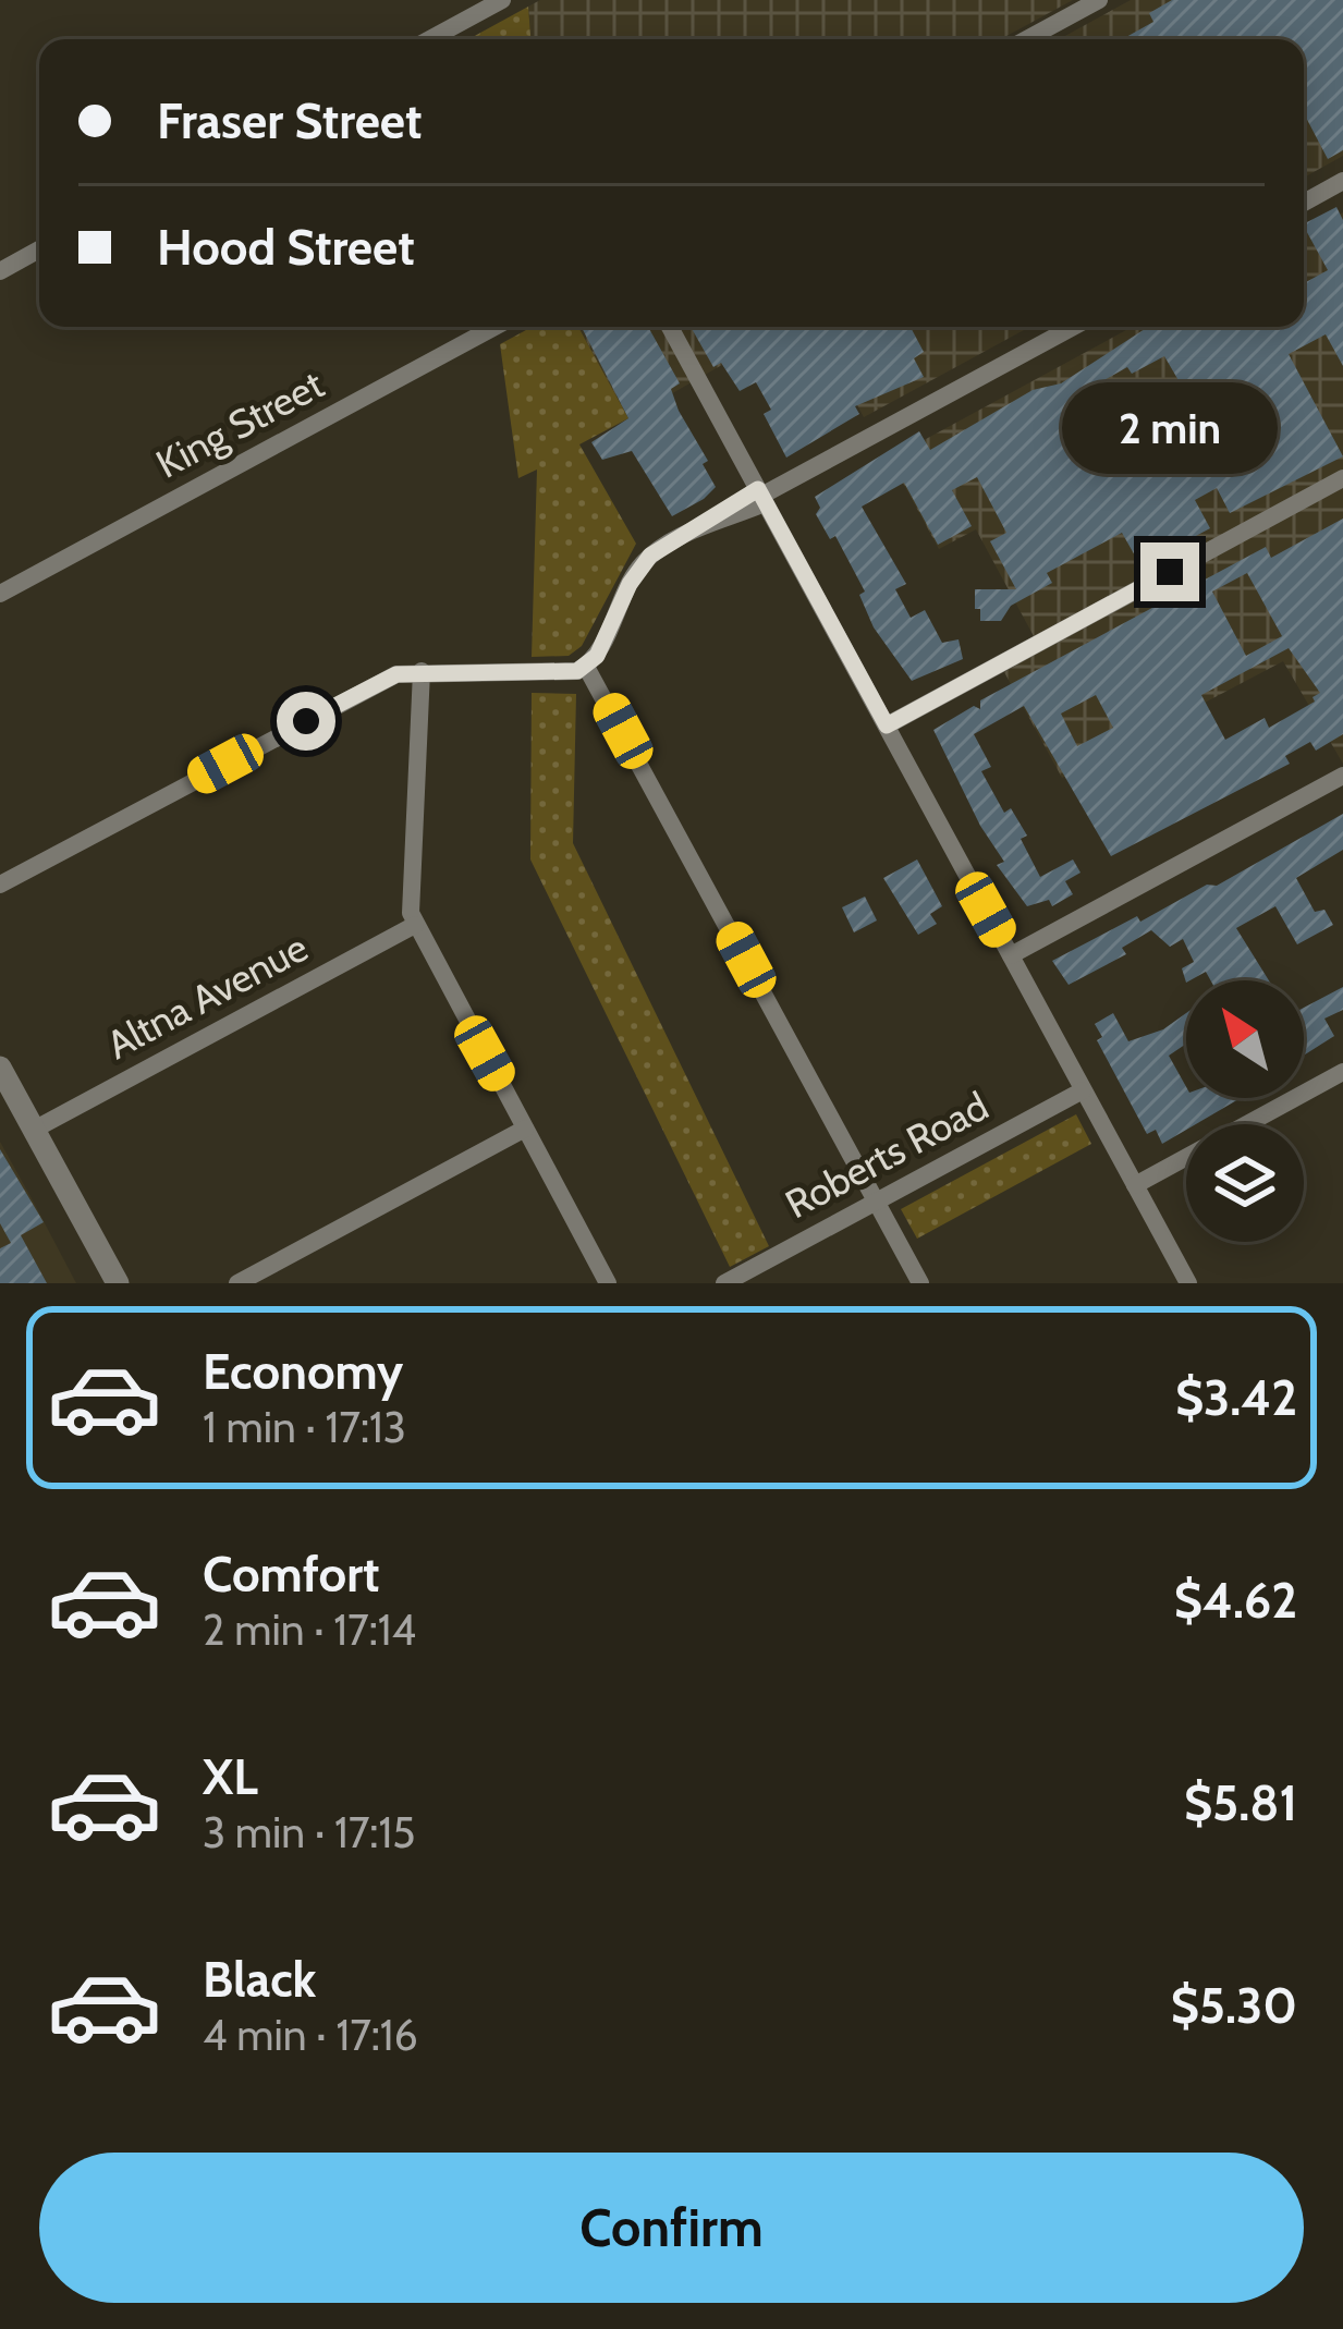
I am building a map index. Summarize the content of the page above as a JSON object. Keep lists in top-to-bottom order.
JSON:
{
  "streets": {
    "street": ["King Street", "Altna Avenue", "Roberts Road"]
  },
  "north": "top left",
  "page": {
    "banner": ["Fraser Street", "Hood Street"],
    "bubble": "2 min",
    "list": [
      {
        "name": "Economy",
        "note": "1 min · 17:13",
        "value": "$3.42"
      },
      {
        "name": "Comfort",
        "note": "2 min · 17:14",
        "value": "$4.62"
      },
      {
        "name": "XL",
        "note": "3 min · 17:15",
        "value": "$5.81"
      },
      {
        "name": "Black",
        "note": "4 min · 17:16",
        "value": "$5.30"
      }
    ],
    "buttons": "Confirm"
  }
}
